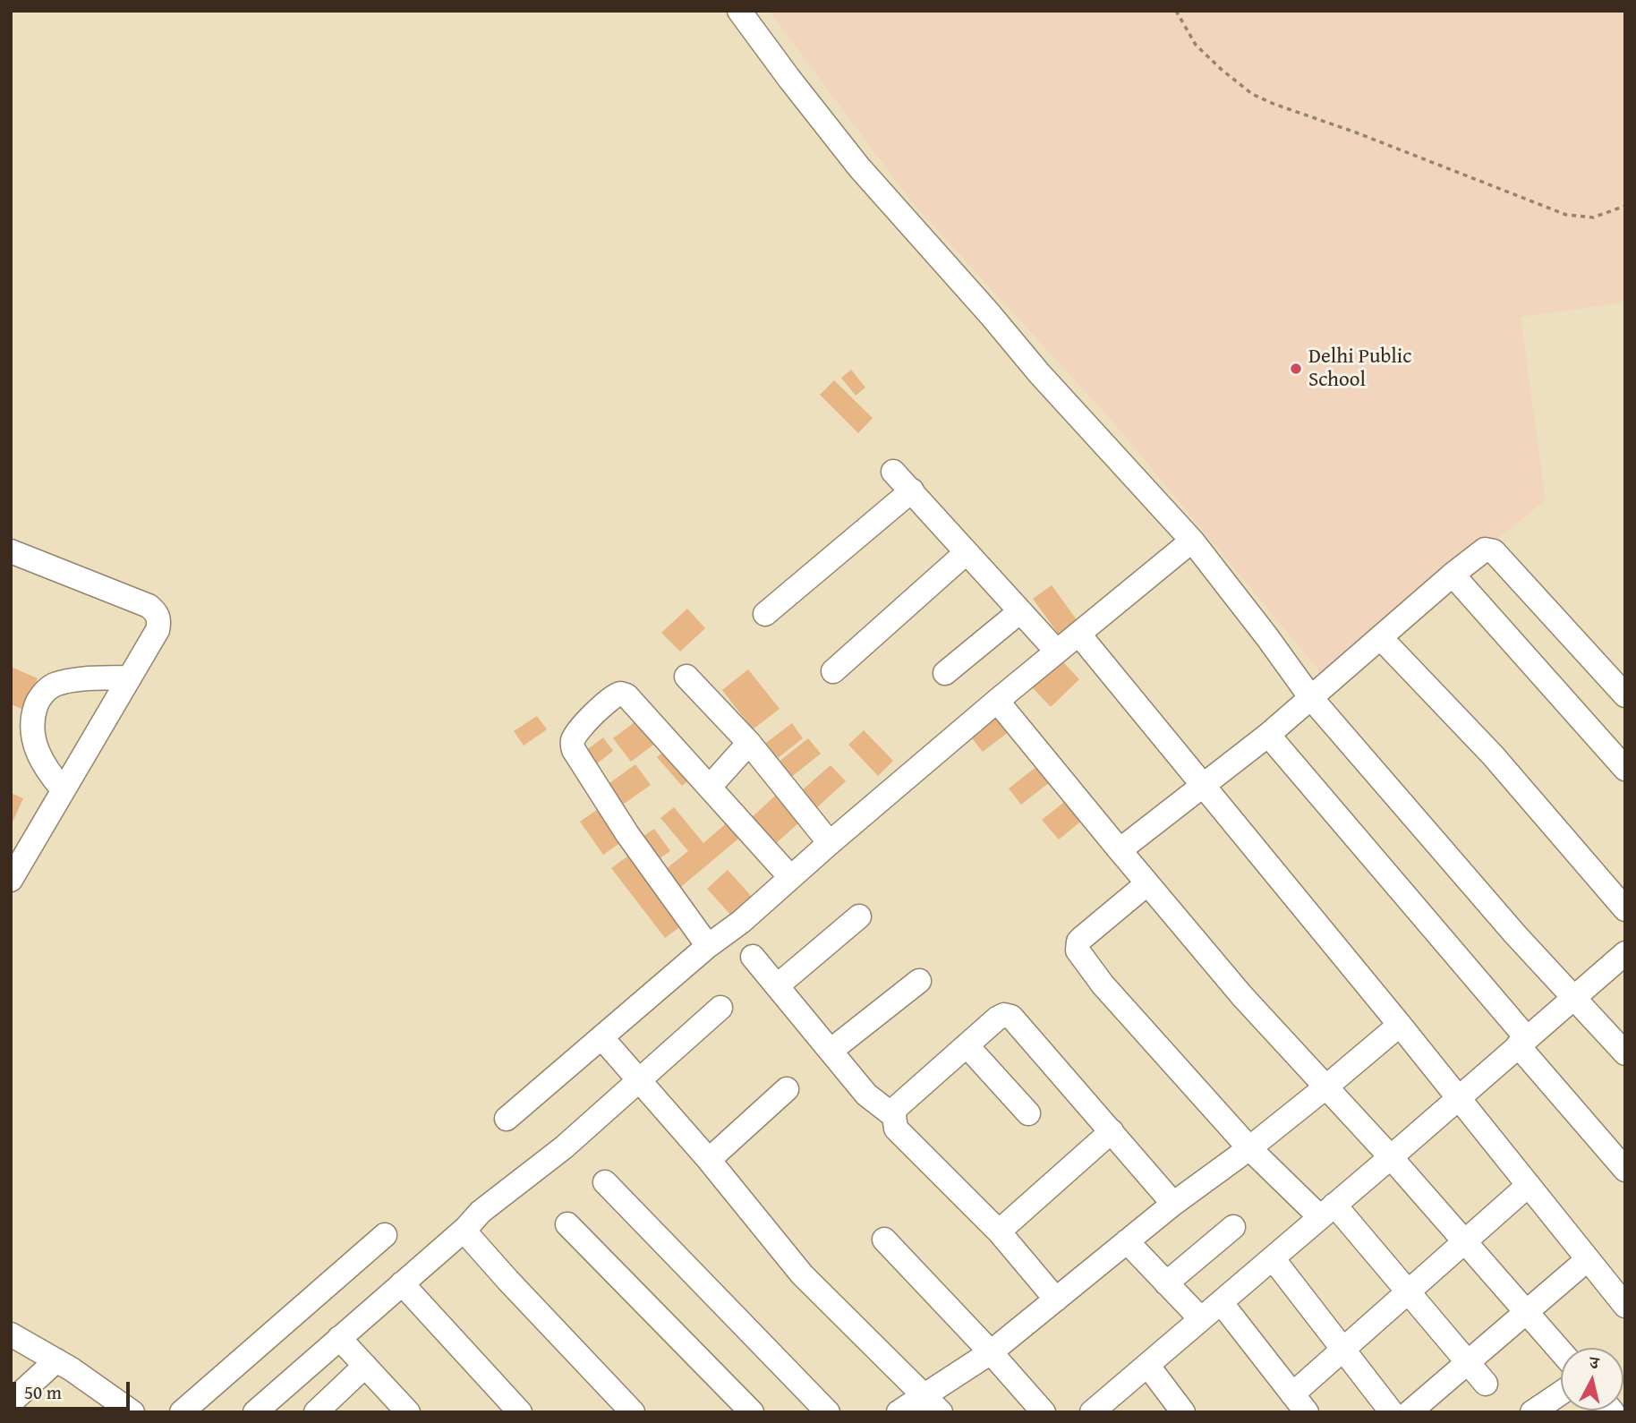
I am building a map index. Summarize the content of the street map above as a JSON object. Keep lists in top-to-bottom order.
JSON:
{
  "places": ["Delhi Public School"],
  "scale_bar": "50 m",
  "north": "top"
}
